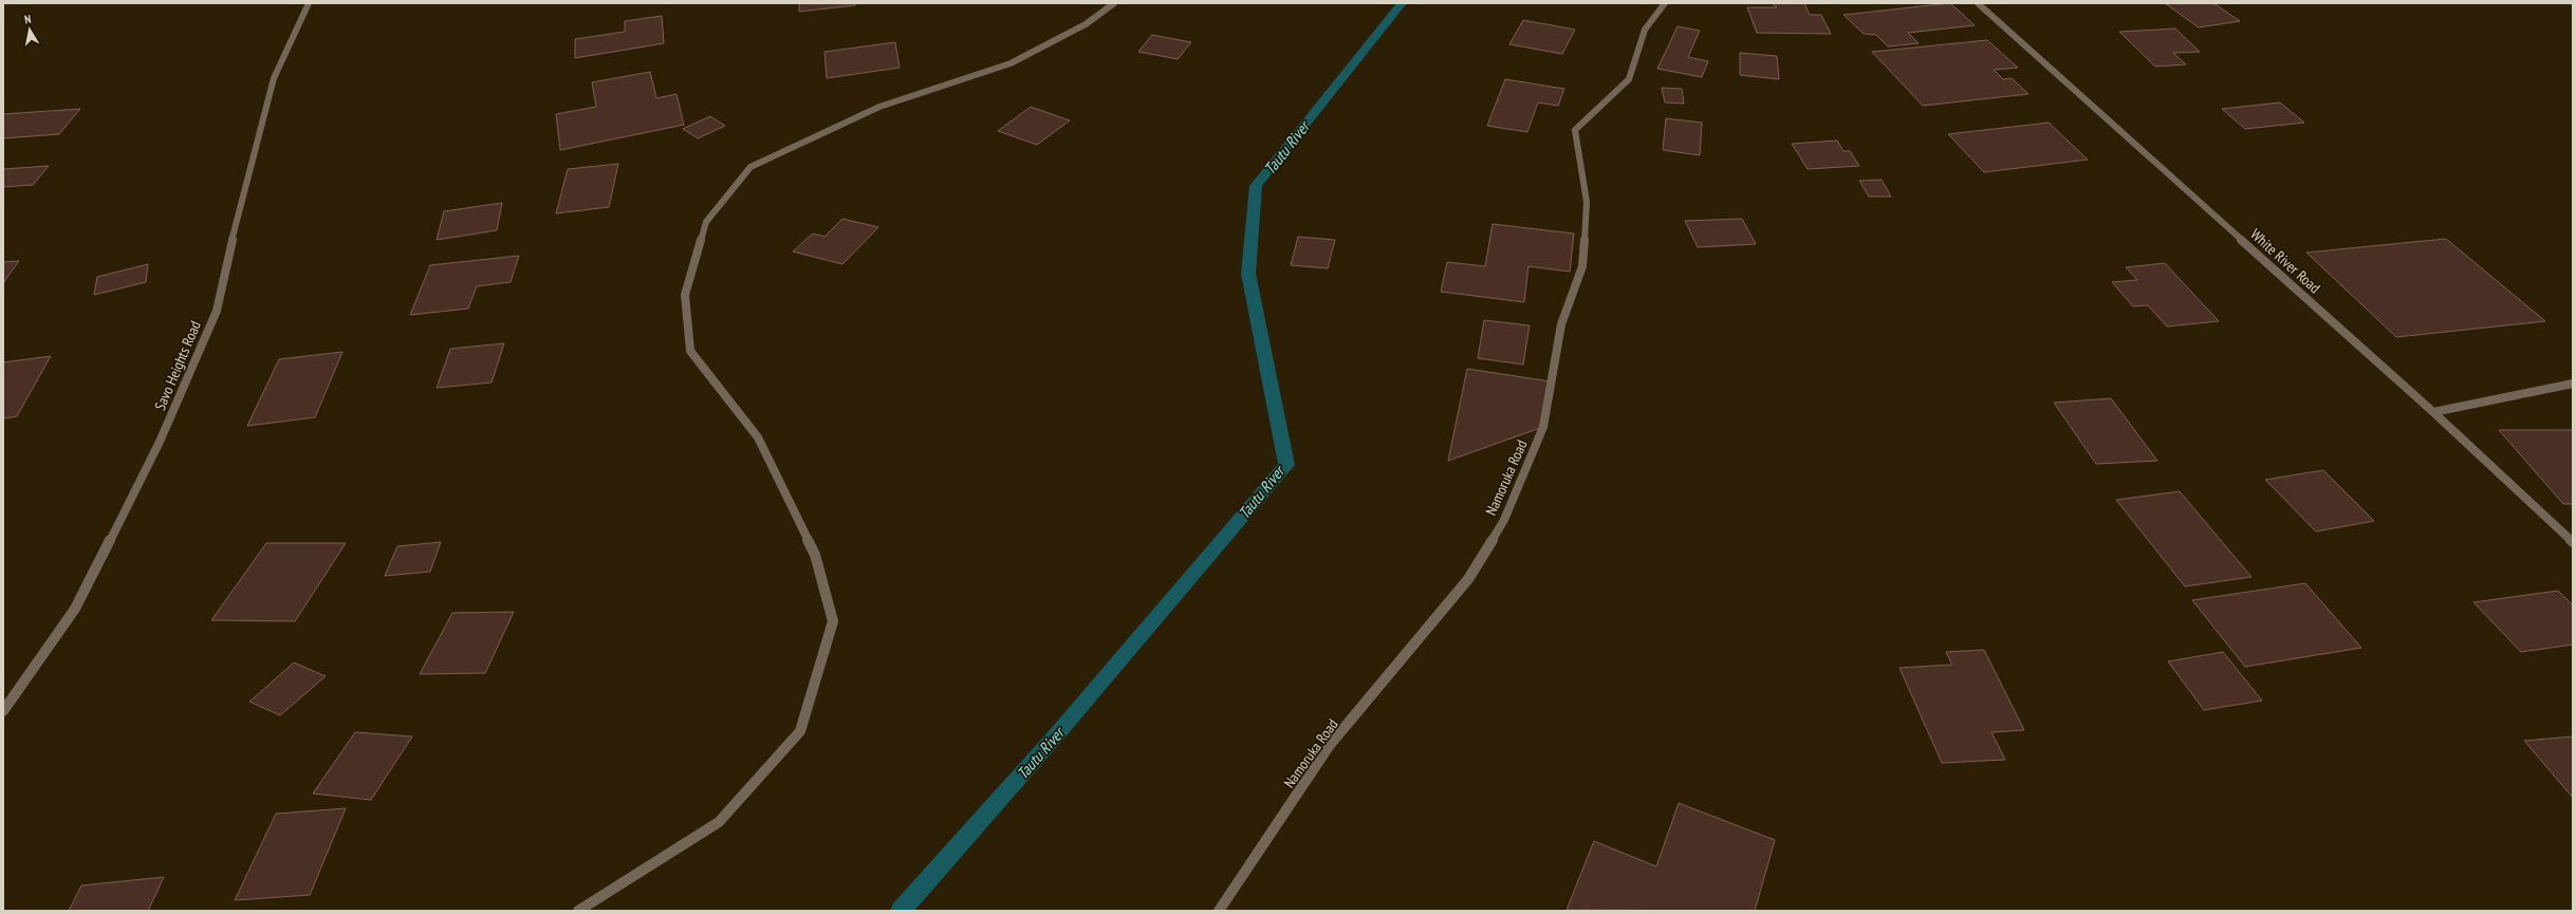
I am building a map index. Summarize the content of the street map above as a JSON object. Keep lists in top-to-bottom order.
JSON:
{
  "streets": {
    "street": ["White River Road", "Savo Heights Road", "Namoruka Road"]
  },
  "water": ["Tautu River"],
  "north": "top"
}
